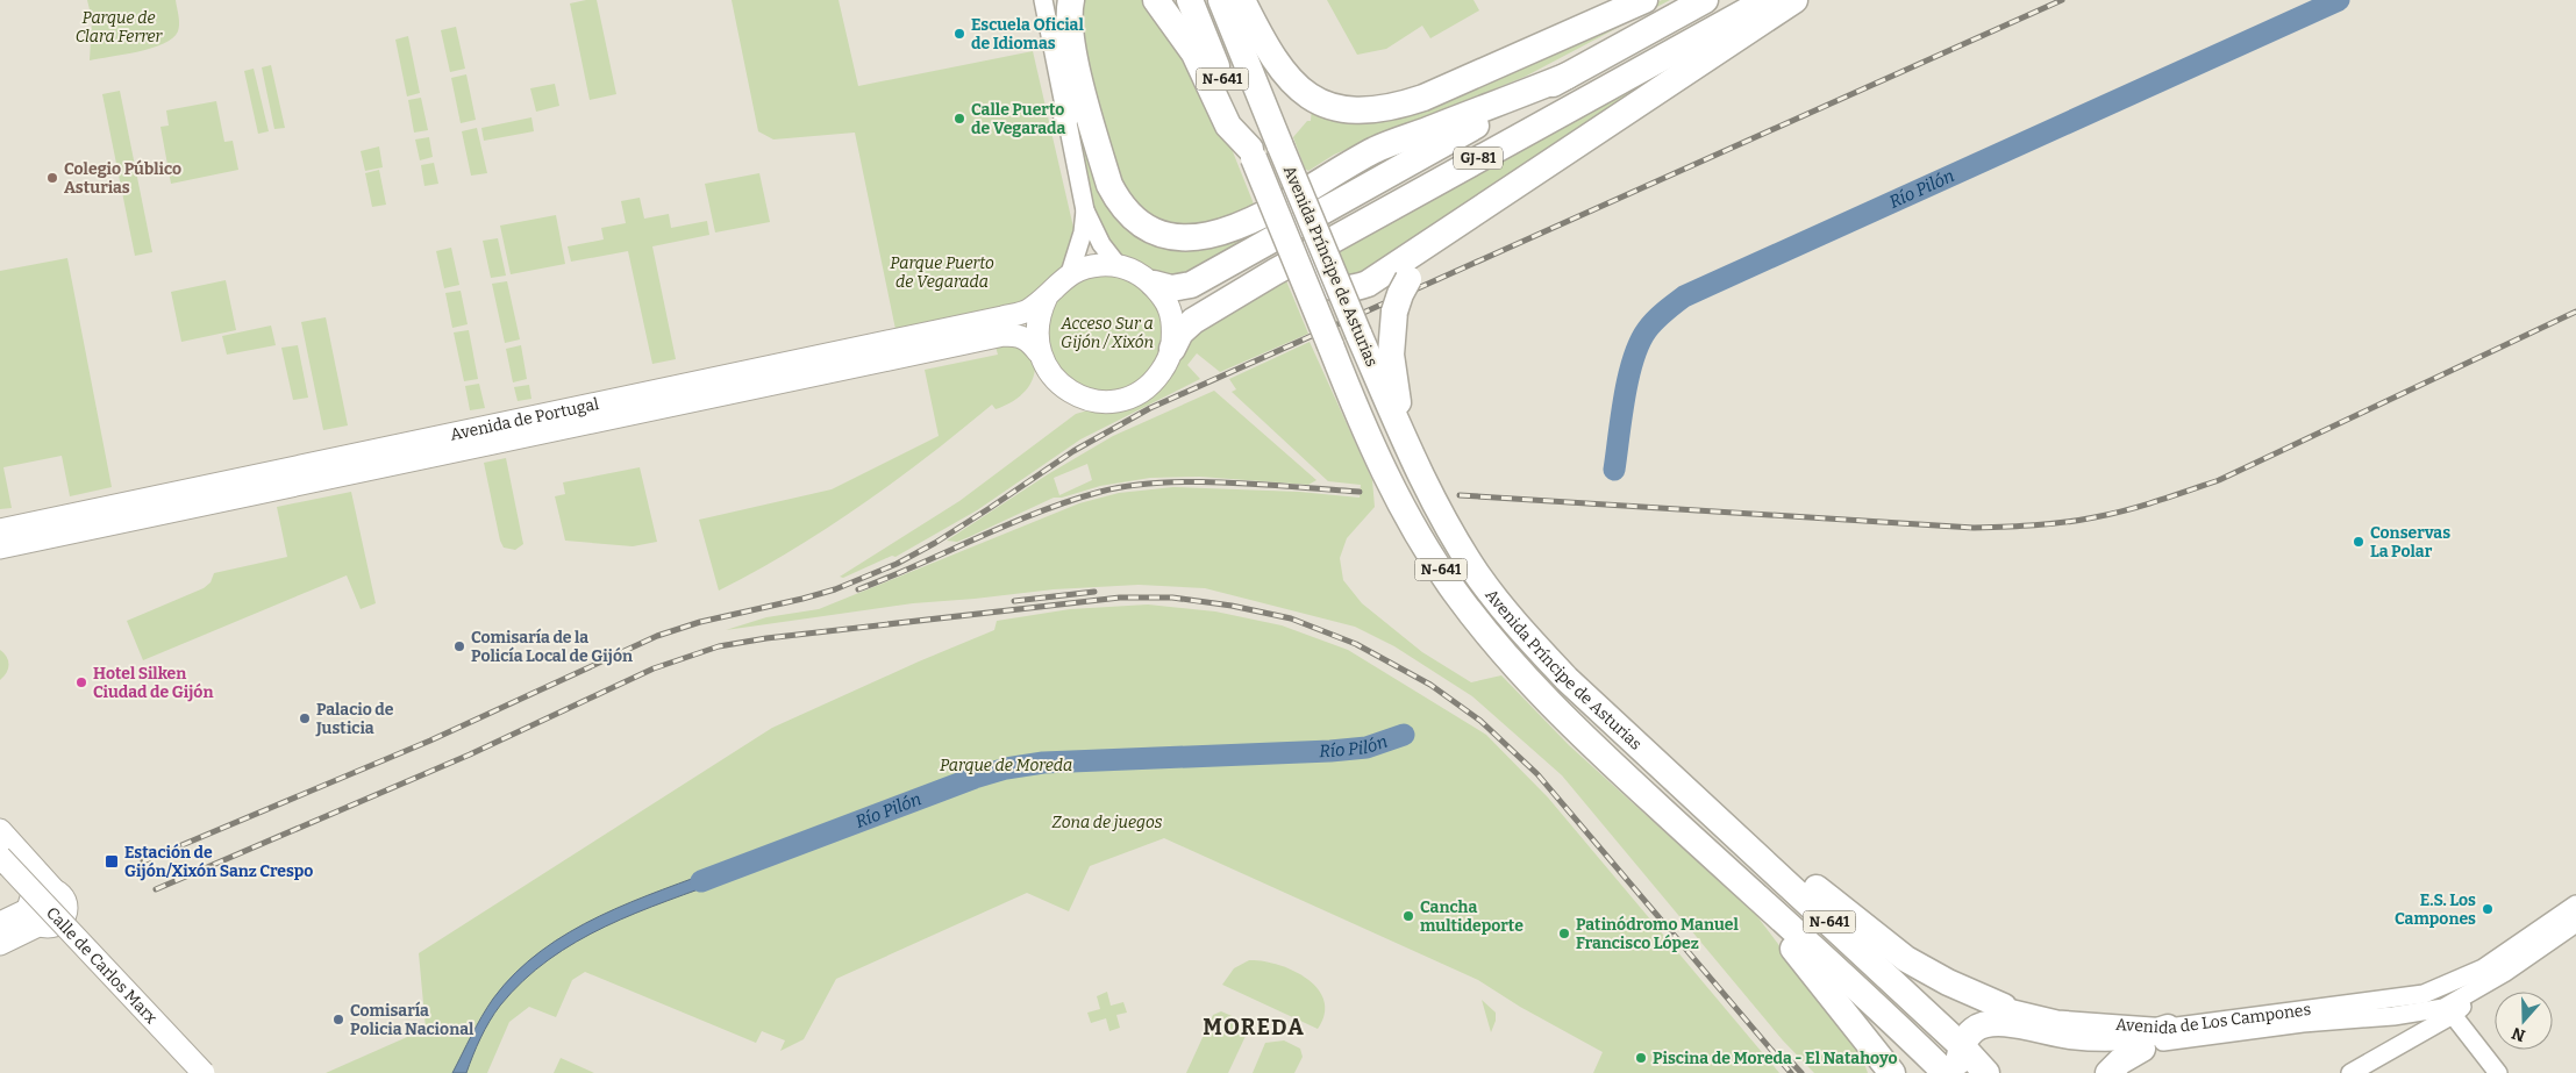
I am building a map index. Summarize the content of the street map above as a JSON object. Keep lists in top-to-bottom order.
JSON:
{
  "streets": {
    "highway": ["N-641", "GJ-81", "Avenida Príncipe de Asturias"],
    "main road": ["Avenida de Portugal", "Calle de Carlos Marx"],
    "street": ["Avenida de Los Campones"]
  },
  "crossings": [
    ["GJ-81", "Avenida de Portugal"]
  ],
  "districts": ["MOREDA"],
  "water": ["Río Pilón"],
  "parks": [
    "Parque de Clara Ferrer",
    "Parque Puerto de Vegarada",
    "Acceso Sur a Gijón / Xixón",
    "Parque de Moreda",
    "Zona de juegos"
  ],
  "places": {
    "other": [
      "Escuela Oficial de Idiomas",
      "Calle Puerto de Vegarada",
      "Colegio Público Asturias",
      "Conservas La Polar",
      "Comisaría de la Policía Local de Gijón",
      "Hotel Silken Ciudad de Gijón",
      "Palacio de Justicia",
      "E.S. Los Campones",
      "Cancha multideporte",
      "Patinódromo Manuel Francisco López",
      "Comisaría Policia Nacional",
      "Piscina de Moreda - El Natahoyo"
    ],
    "transit": ["Estación de Gijón/Xixón Sanz Crespo"]
  },
  "north": "bottom"
}
